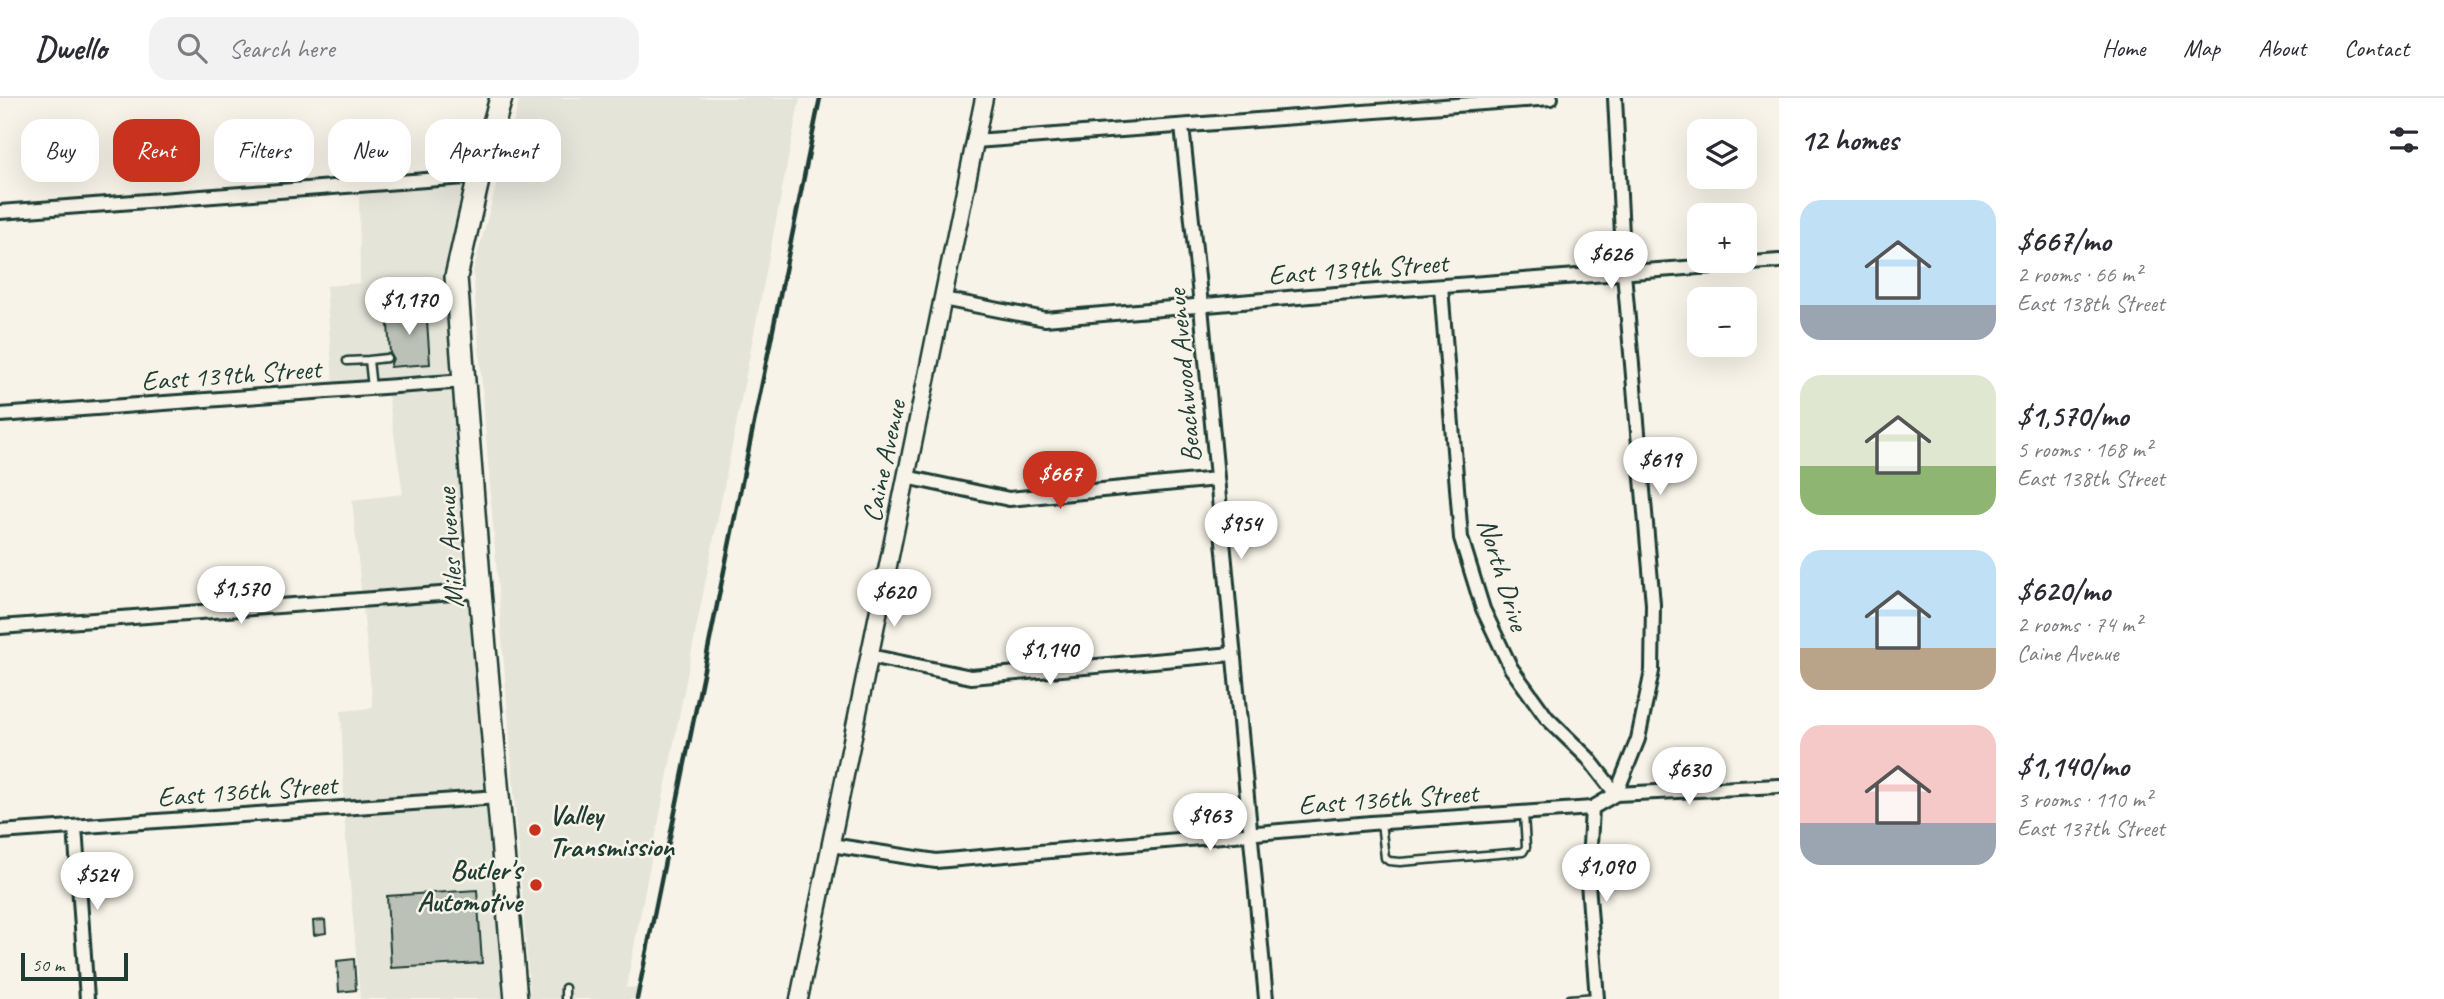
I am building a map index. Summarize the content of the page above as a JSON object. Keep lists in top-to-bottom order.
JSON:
{
  "streets": {
    "main road": ["Miles Avenue"],
    "street": [
      "East 139th Street",
      "Beachwood Avenue",
      "Caine Avenue",
      "North Drive",
      "East 136th Street"
    ]
  },
  "crossings": [
    ["East 139th Street", "Beachwood Avenue"],
    ["East 139th Street", "Caine Avenue"],
    ["East 139th Street", "Miles Avenue"],
    ["East 139th Street", "North Drive"],
    ["Beachwood Avenue", "East 136th Street"],
    ["Caine Avenue", "East 136th Street"],
    ["Miles Avenue", "East 136th Street"],
    ["North Drive", "East 136th Street"]
  ],
  "places": ["Valley Transmission", "Butler's Automotive"],
  "scale_bar": "50 m",
  "page": {
    "header": "Dwello",
    "search": "Search here",
    "nav": [
      "Home",
      "Map",
      "About",
      "Contact"
    ],
    "heading": "12 homes",
    "map_buttons": ["+", "−"],
    "chip": [
      "Buy",
      "Rent",
      "Filters",
      "New",
      "Apartment"
    ],
    "list": [
      {
        "name": "$667/mo",
        "note": "2 rooms · 66 m² · East 138th Street"
      },
      {
        "name": "$1,570/mo",
        "note": "5 rooms · 168 m² · East 138th Street"
      },
      {
        "name": "$620/mo",
        "note": "2 rooms · 74 m² · Caine Avenue"
      },
      {
        "name": "$1,140/mo",
        "note": "3 rooms · 110 m² · East 137th Street"
      }
    ],
    "price": [
      "$626",
      "$1,170",
      "$619",
      "$667",
      "$954",
      "$1,570",
      "$620",
      "$1,140",
      "$630",
      "$963",
      "$1,090",
      "$524"
    ],
    "scale": "50 m"
  }
}
